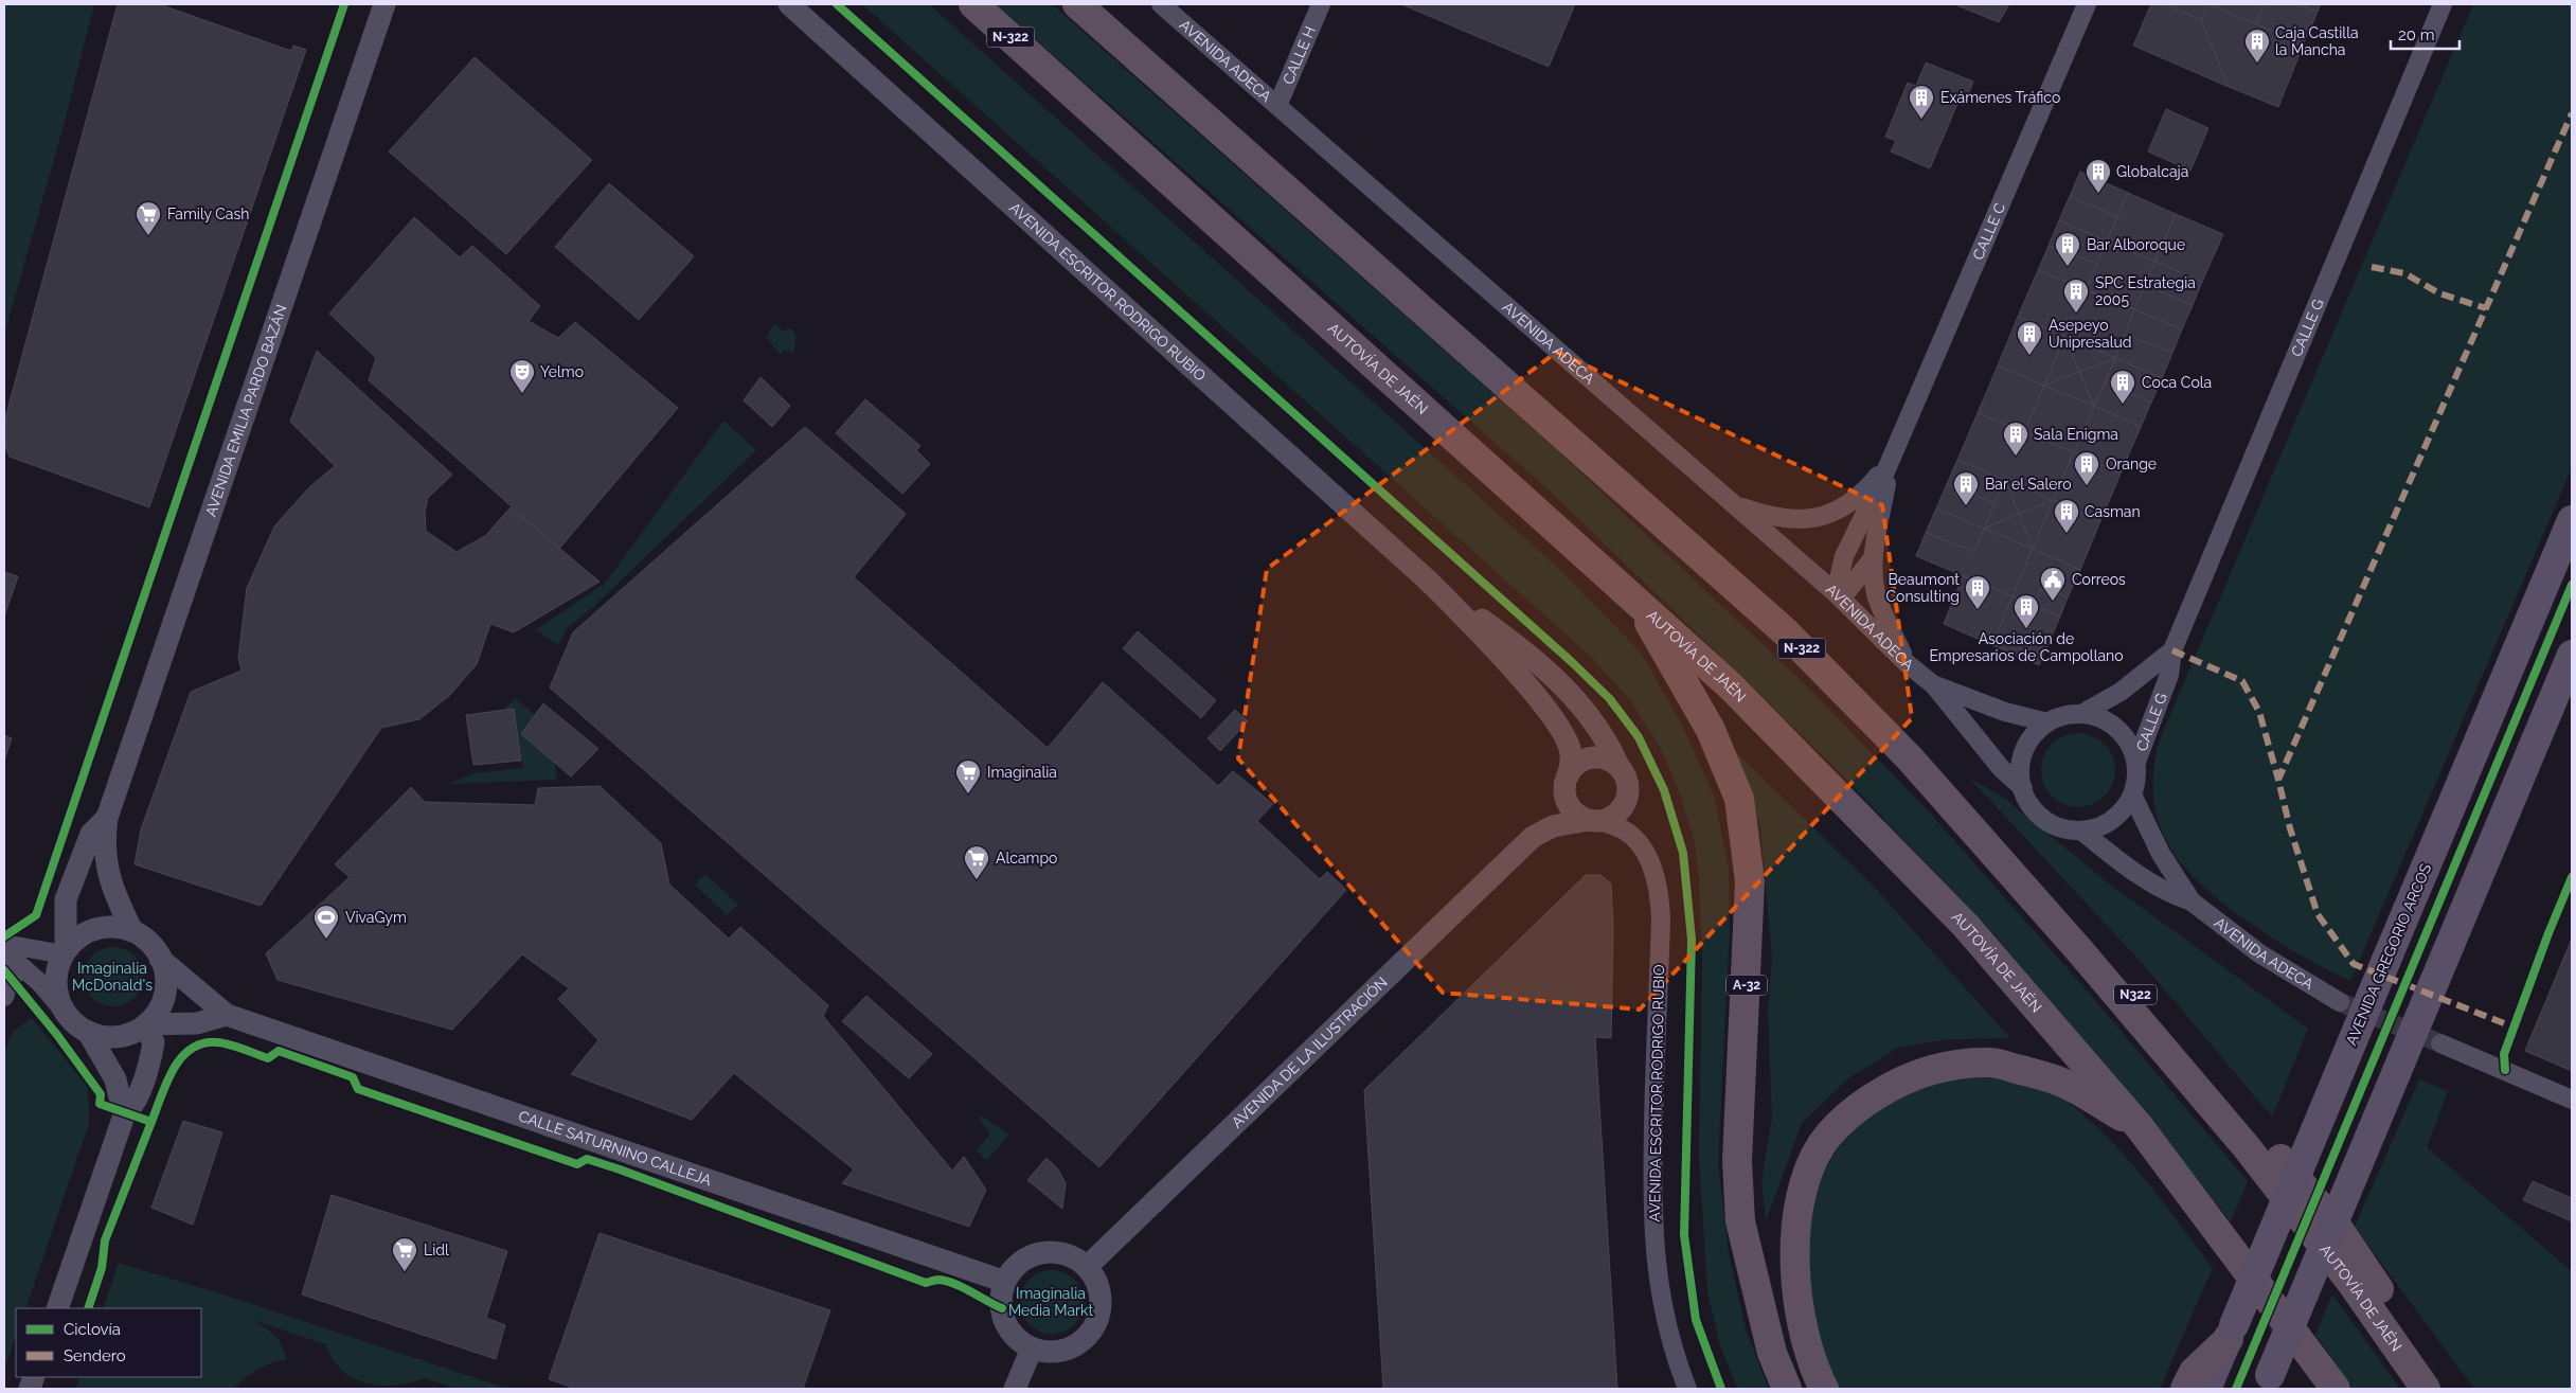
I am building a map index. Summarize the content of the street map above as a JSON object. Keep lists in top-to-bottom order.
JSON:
{
  "streets": {
    "highway": [
      "N-322",
      "AUTOVÍA DE JAÉN",
      "A-32",
      "N322"
    ],
    "main road": ["AVENIDA GREGORIO ARCOS"],
    "street": [
      "CALLE H",
      "AVENIDA ADECA",
      "CALLE C",
      "AVENIDA ESCRITOR RODRIGO RUBIO",
      "CALLE G",
      "AVENIDA EMILIA PARDO BAZÁN",
      "AVENIDA DE LA ILUSTRACIÓN",
      "CALLE SATURNINO CALLEJA"
    ]
  },
  "crossings": [
    ["CALLE H", "AVENIDA ADECA"],
    ["AVENIDA ADECA", "CALLE C"],
    ["AVENIDA ADECA", "CALLE G"],
    ["AVENIDA ESCRITOR RODRIGO RUBIO", "AVENIDA DE LA ILUSTRACIÓN"],
    ["AUTOVÍA DE JAÉN", "A-32"],
    ["AUTOVÍA DE JAÉN", "N322"],
    ["AVENIDA EMILIA PARDO BAZÁN", "CALLE SATURNINO CALLEJA"],
    ["AVENIDA DE LA ILUSTRACIÓN", "CALLE SATURNINO CALLEJA"]
  ],
  "parks": ["Imaginalia McDonald's", "Imaginalia Media Markt"],
  "places": {
    "building": [
      "Caja Castilla la Mancha",
      "Exámenes Tráfico",
      "Globalcaja",
      "Bar Alboroque",
      "SPC Estrategia 2005",
      "Asepeyo Unipresalud",
      "Coca Cola",
      "Sala Enigma",
      "Orange",
      "Bar el Salero",
      "Casman",
      "Beaumont Consulting",
      "Asociación de Empresarios de Campollano"
    ],
    "supermarket": [
      "Family Cash",
      "Imaginalia",
      "Alcampo",
      "Lidl"
    ],
    "theatre": ["Yelmo"],
    "public building": ["Correos"],
    "sports": ["VivaGym"]
  },
  "legend": ["Ciclovía", "Sendero"],
  "scale_bar": "20 m"
}
